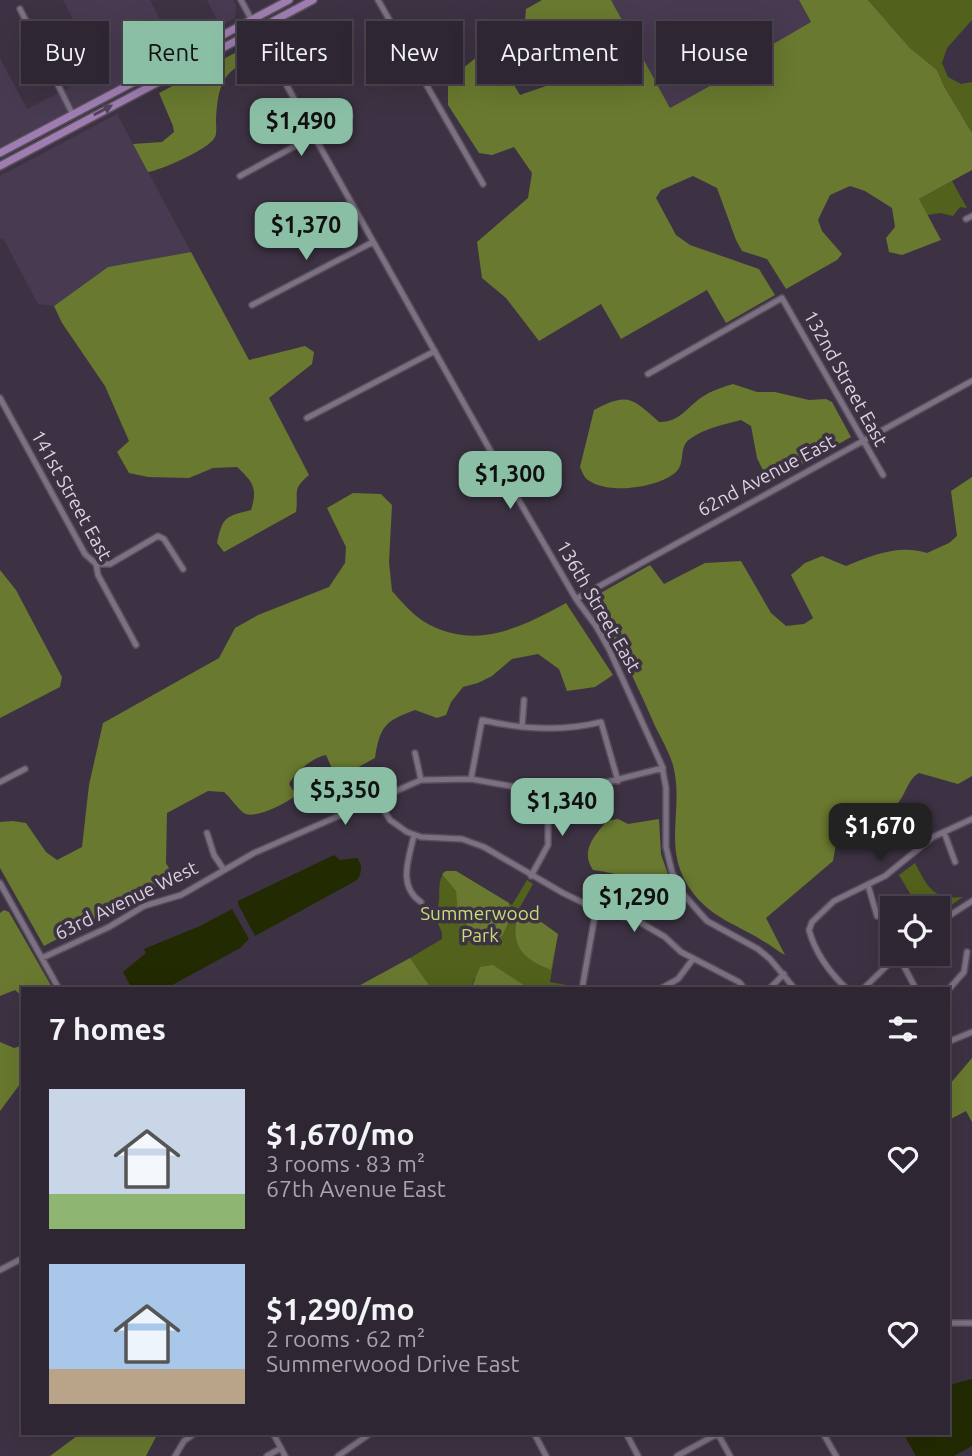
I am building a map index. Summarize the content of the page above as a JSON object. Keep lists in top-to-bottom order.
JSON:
{
  "streets": {
    "street": [
      "132nd Street East",
      "62nd Avenue East",
      "141st Street East",
      "136th Street East",
      "63rd Avenue West"
    ]
  },
  "crossings": [
    ["132nd Street East", "62nd Avenue East"],
    ["62nd Avenue East", "136th Street East"],
    ["136th Street East", "63rd Avenue West"]
  ],
  "parks": ["Summerwood Park"],
  "page": {
    "chip": [
      "Buy",
      "Rent",
      "Filters",
      "New",
      "Apartment",
      "House"
    ],
    "price": [
      "$1,490",
      "$1,370",
      "$1,300",
      "$5,350",
      "$1,340",
      "$1,670",
      "$1,290"
    ],
    "heading": "7 homes",
    "list": [
      {
        "name": "$1,670/mo",
        "note": "3 rooms · 83 m² · 67th Avenue East"
      },
      {
        "name": "$1,290/mo",
        "note": "2 rooms · 62 m² · Summerwood Drive East"
      }
    ]
  }
}
